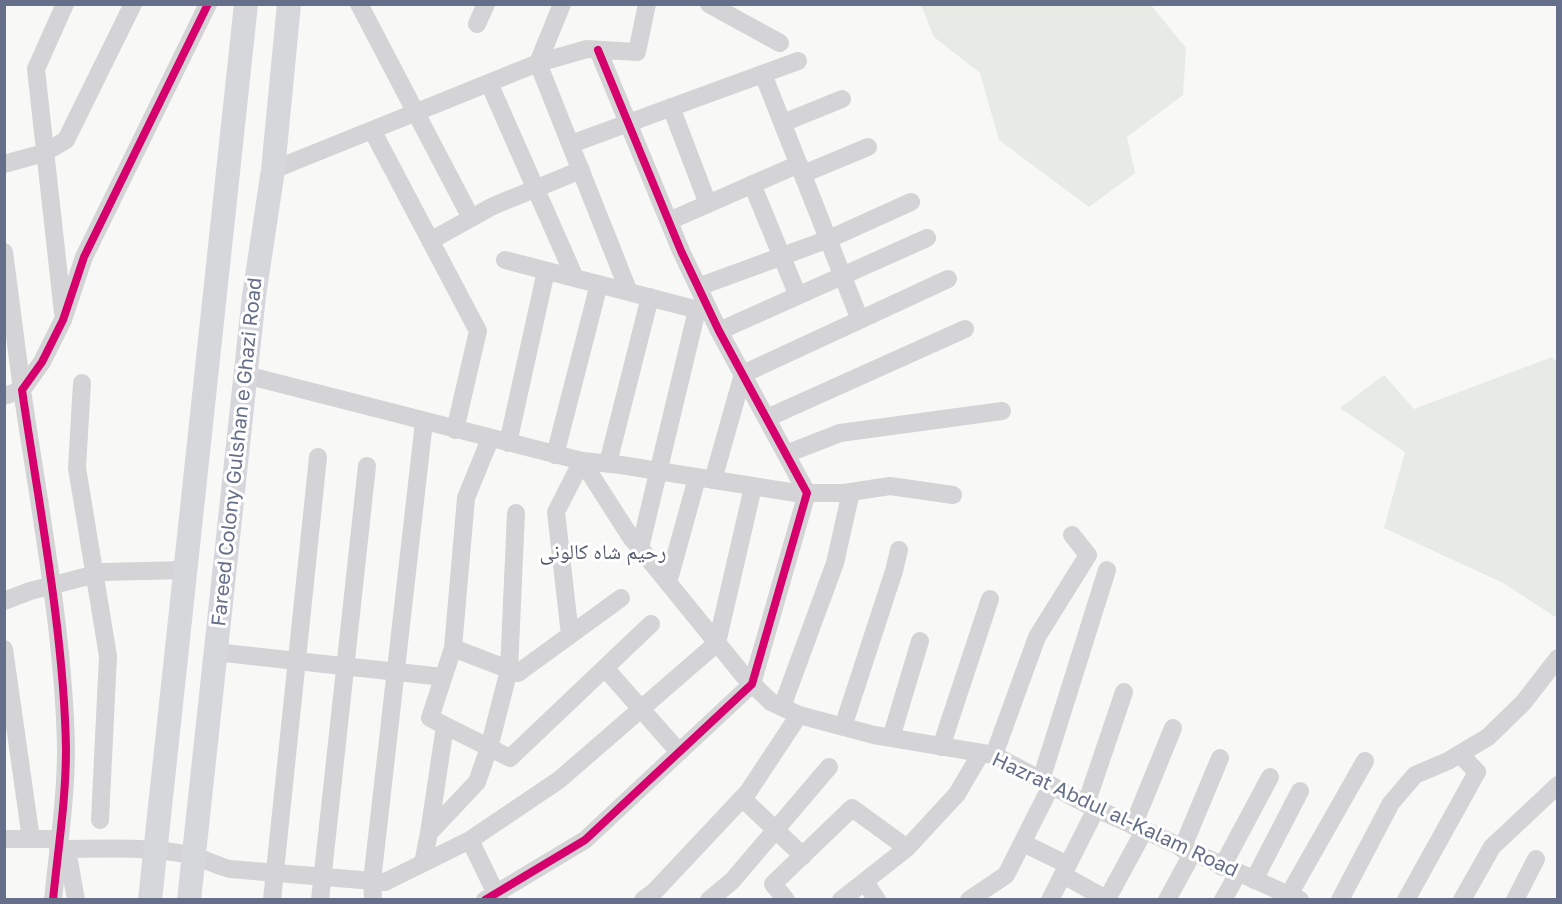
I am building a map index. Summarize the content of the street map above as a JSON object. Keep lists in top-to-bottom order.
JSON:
{
  "streets": {
    "main road": ["Fareed Colony Gulshan e Ghazi Road"],
    "street": ["Hazrat Abdul al-Kalam Road"]
  },
  "districts": ["رحیم شاہ کالونی"]
}
